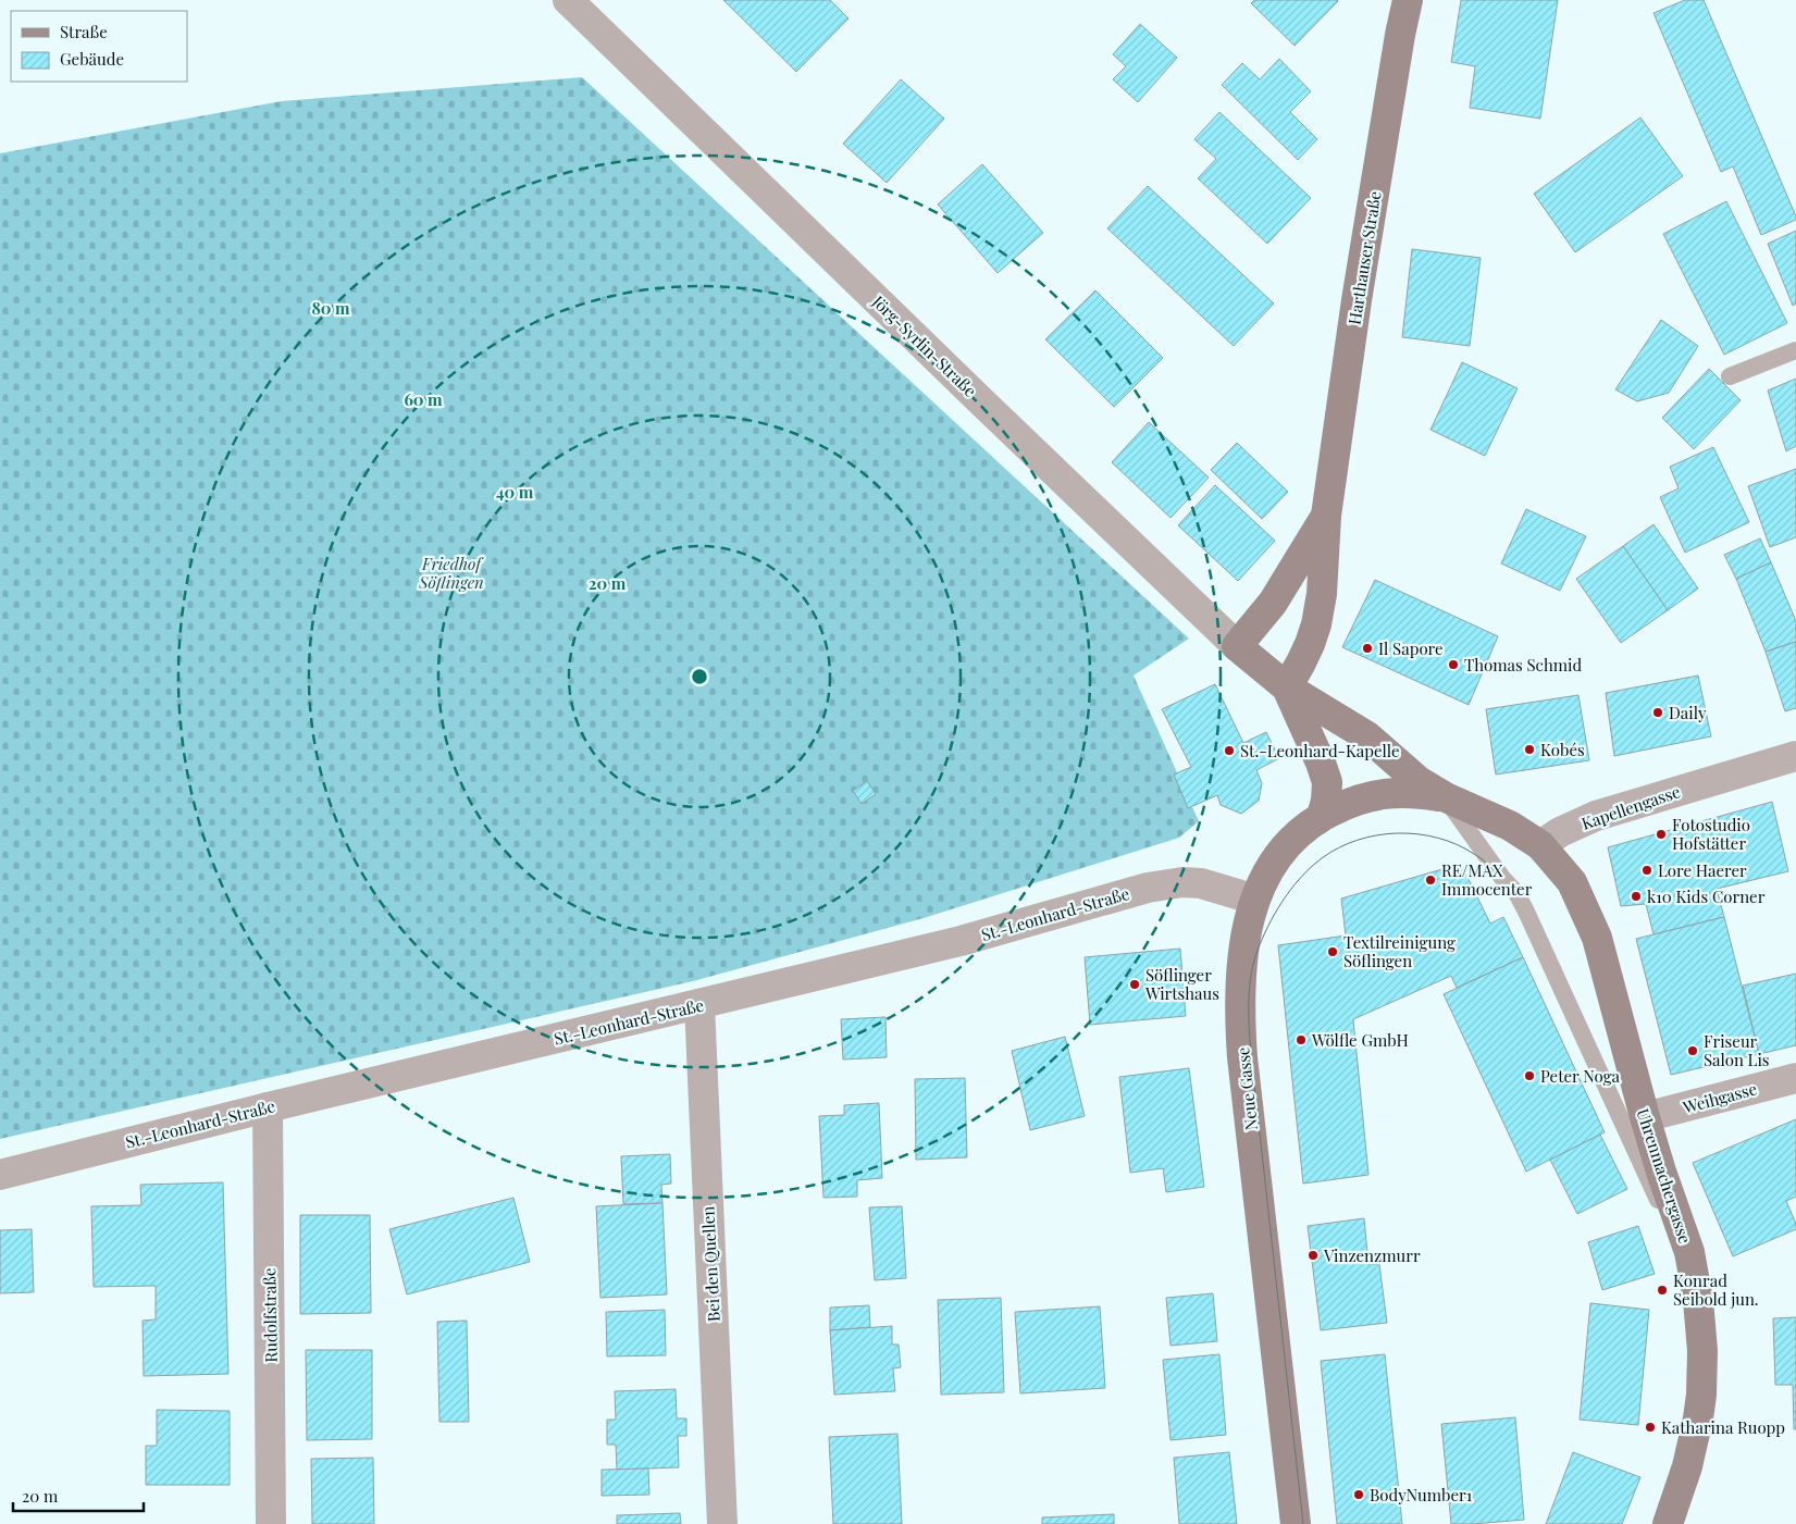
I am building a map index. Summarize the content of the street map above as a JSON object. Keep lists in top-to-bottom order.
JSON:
{
  "streets": {
    "street": [
      "Harthauser Straße",
      "Jörg-Syrlin-Straße",
      "Kapellengasse",
      "St.-Leonhard-Straße",
      "Neue Gasse",
      "Weihgasse",
      "Uhrenmachergasse",
      "Bei den Quellen",
      "Rudolfstraße"
    ]
  },
  "crossings": [
    ["Harthauser Straße", "Jörg-Syrlin-Straße"],
    ["Kapellengasse", "Uhrenmachergasse"],
    ["St.-Leonhard-Straße", "Neue Gasse"],
    ["St.-Leonhard-Straße", "Bei den Quellen"],
    ["St.-Leonhard-Straße", "Rudolfstraße"],
    ["Weihgasse", "Uhrenmachergasse"]
  ],
  "parks": ["Friedhof Söflingen"],
  "places": [
    "Il Sapore",
    "Thomas Schmid",
    "Daily",
    "Kobés",
    "St.-Leonhard-Kapelle",
    "Fotostudio Hofstätter",
    "Lore Haerer",
    "RE/MAX Immocenter",
    "k10 Kids Corner",
    "Textilreinigung Söflingen",
    "Söflinger Wirtshaus",
    "Wölfle GmbH",
    "Friseur Salon Lis",
    "Peter Noga",
    "Vinzenzmurr",
    "Konrad Seibold jun.",
    "Katharina Ruopp",
    "BodyNumber1"
  ],
  "legend": ["Straße", "Gebäude"],
  "scale_bar": "20 m",
  "rings": [
    "80 m",
    "60 m",
    "40 m",
    "20 m"
  ]
}
